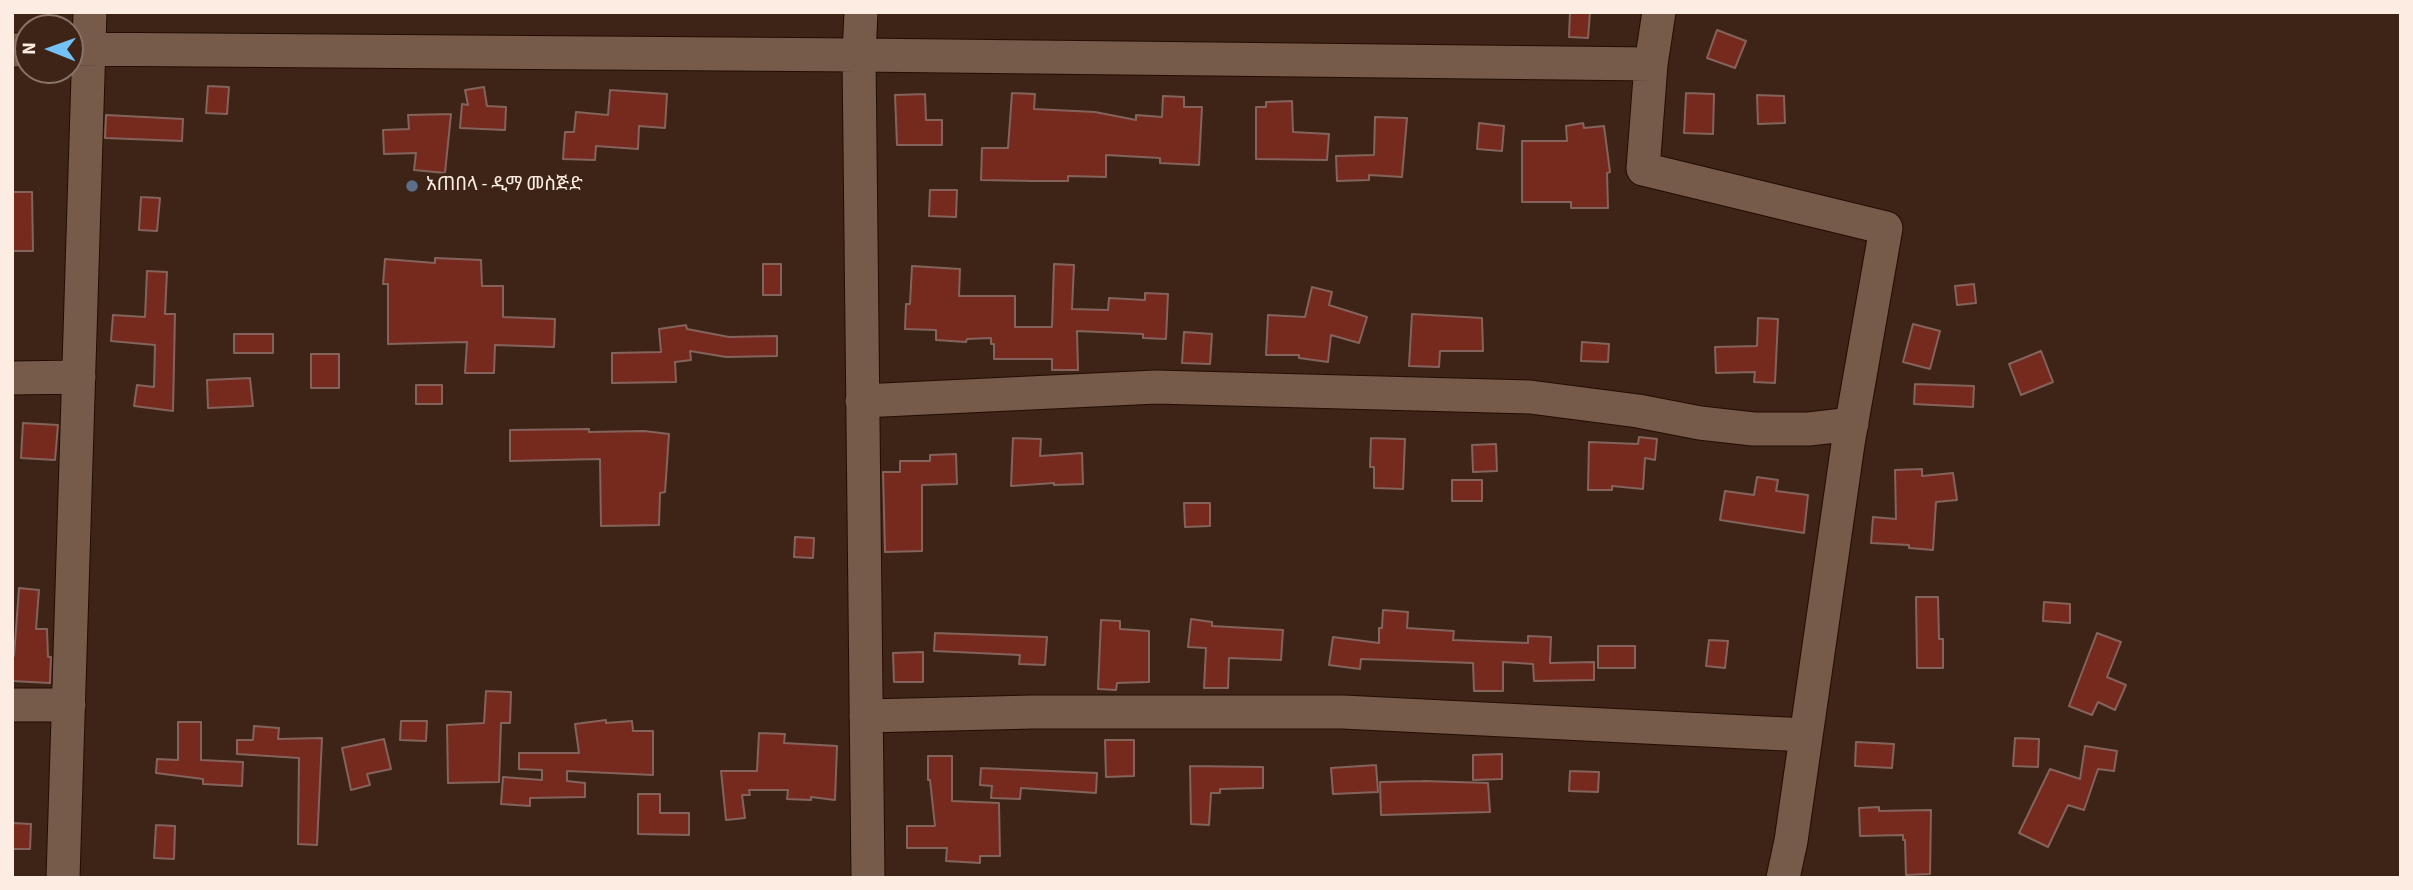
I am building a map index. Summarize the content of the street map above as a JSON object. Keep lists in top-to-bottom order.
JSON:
{
  "places": ["አጠበላ - ዲማ መስጅድ"],
  "north": "left"
}
